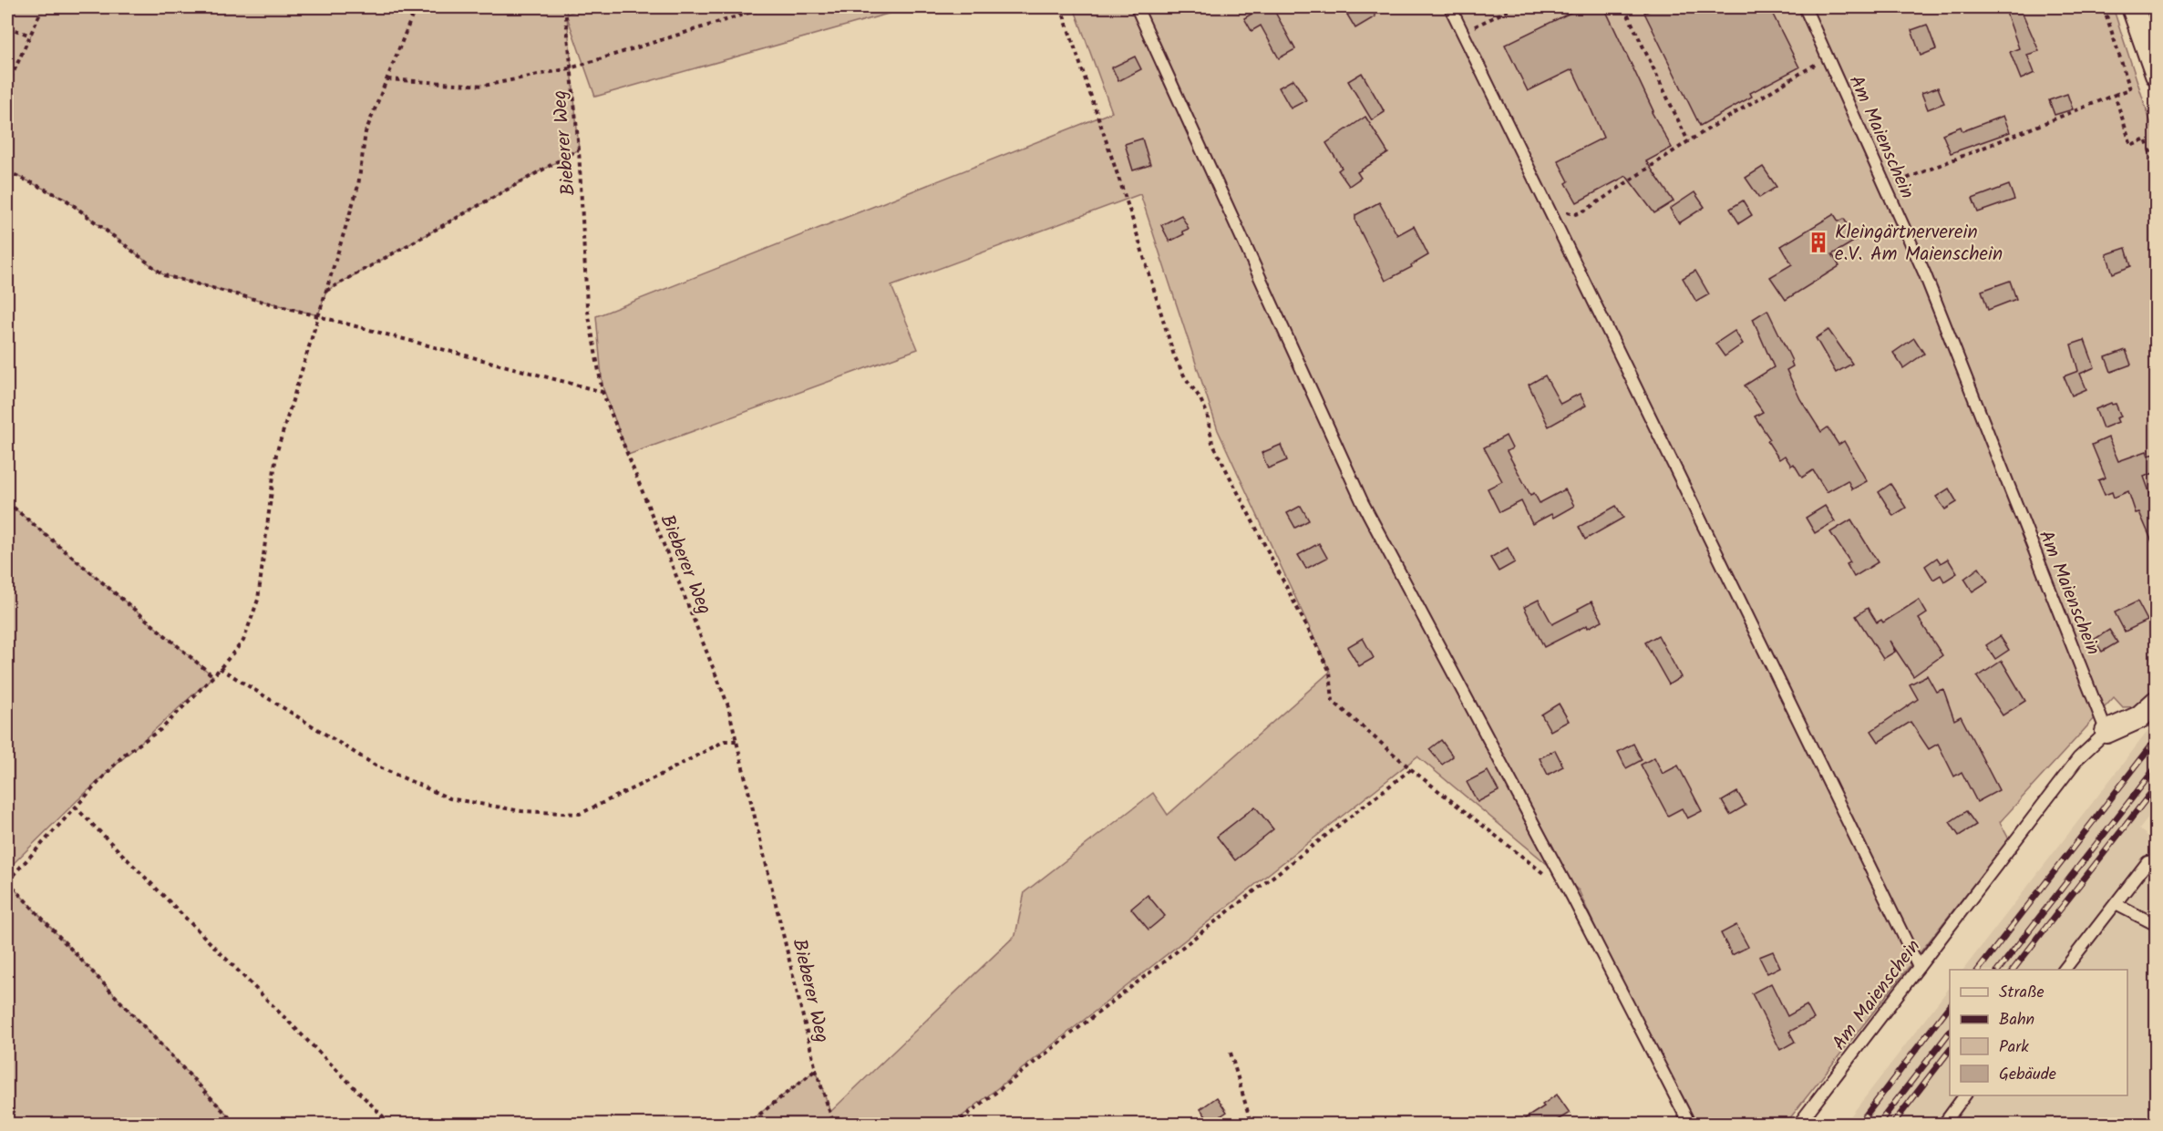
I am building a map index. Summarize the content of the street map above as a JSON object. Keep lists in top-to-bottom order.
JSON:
{
  "streets": {
    "lane": ["Am Maienschein"],
    "path": ["Bieberer Weg"]
  },
  "places": {
    "building": ["Kleingärtnerverein e.V. Am Maienschein"]
  },
  "legend": [
    "Straße",
    "Bahn",
    "Park",
    "Gebäude"
  ]
}
